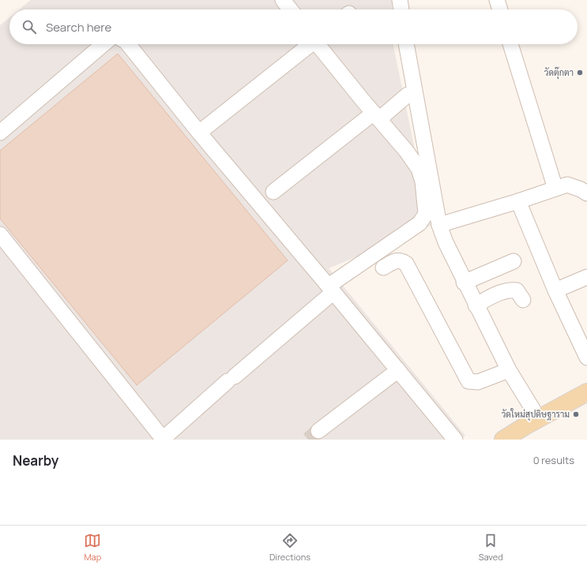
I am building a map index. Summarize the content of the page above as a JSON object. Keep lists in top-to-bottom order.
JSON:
{
  "places": ["วัดตุ๊กตา", "วัดใหม่สุปดิษฐาราม"],
  "page": {
    "search": "Search here",
    "heading": ["Nearby", "0 results"],
    "nav": ["Map", "Directions", "Saved"]
  }
}
